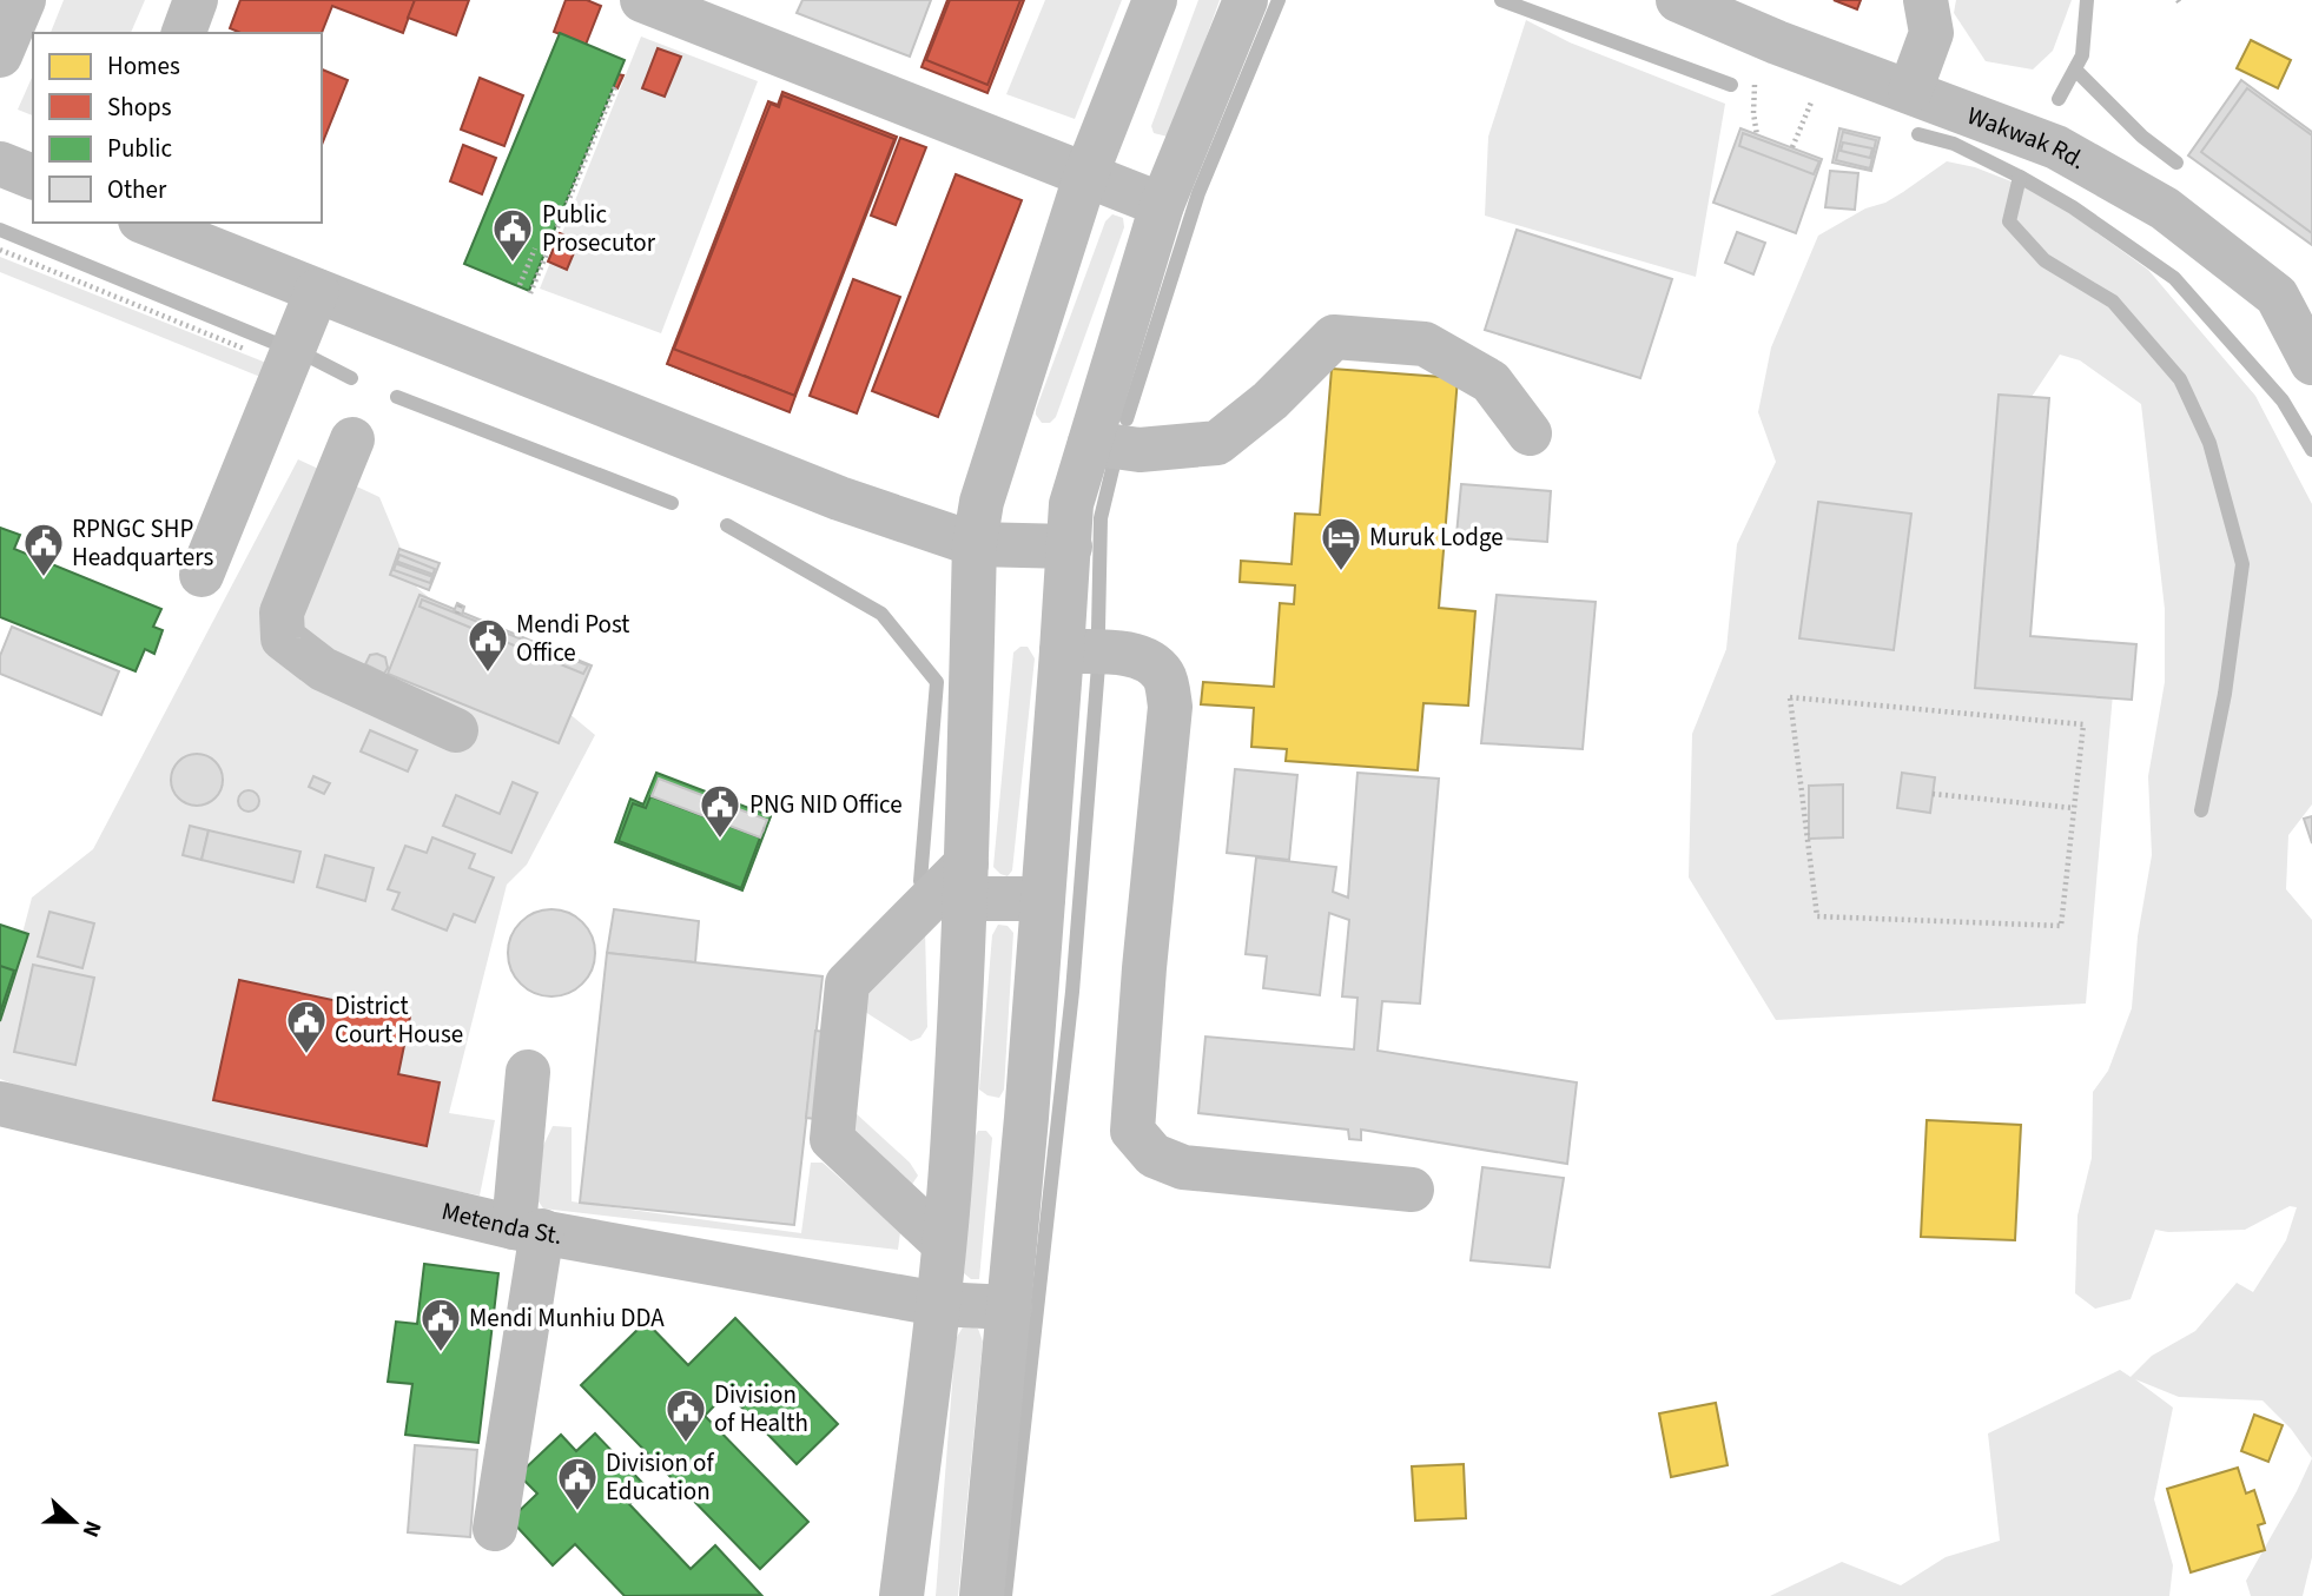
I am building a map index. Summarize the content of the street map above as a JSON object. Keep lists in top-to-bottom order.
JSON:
{
  "streets": {
    "street": ["Wakwak Rd.", "Metenda St."]
  },
  "places": {
    "public building": [
      "Public Prosecutor",
      "RPNGC SHP Headquarters",
      "Mendi Post Office",
      "PNG NID Office",
      "District Court House",
      "Mendi Munhiu DDA",
      "Division of Health",
      "Division of Education"
    ],
    "hotel": ["Muruk Lodge"]
  },
  "legend": [
    "Homes",
    "Shops",
    "Public",
    "Other"
  ],
  "north": "right"
}
